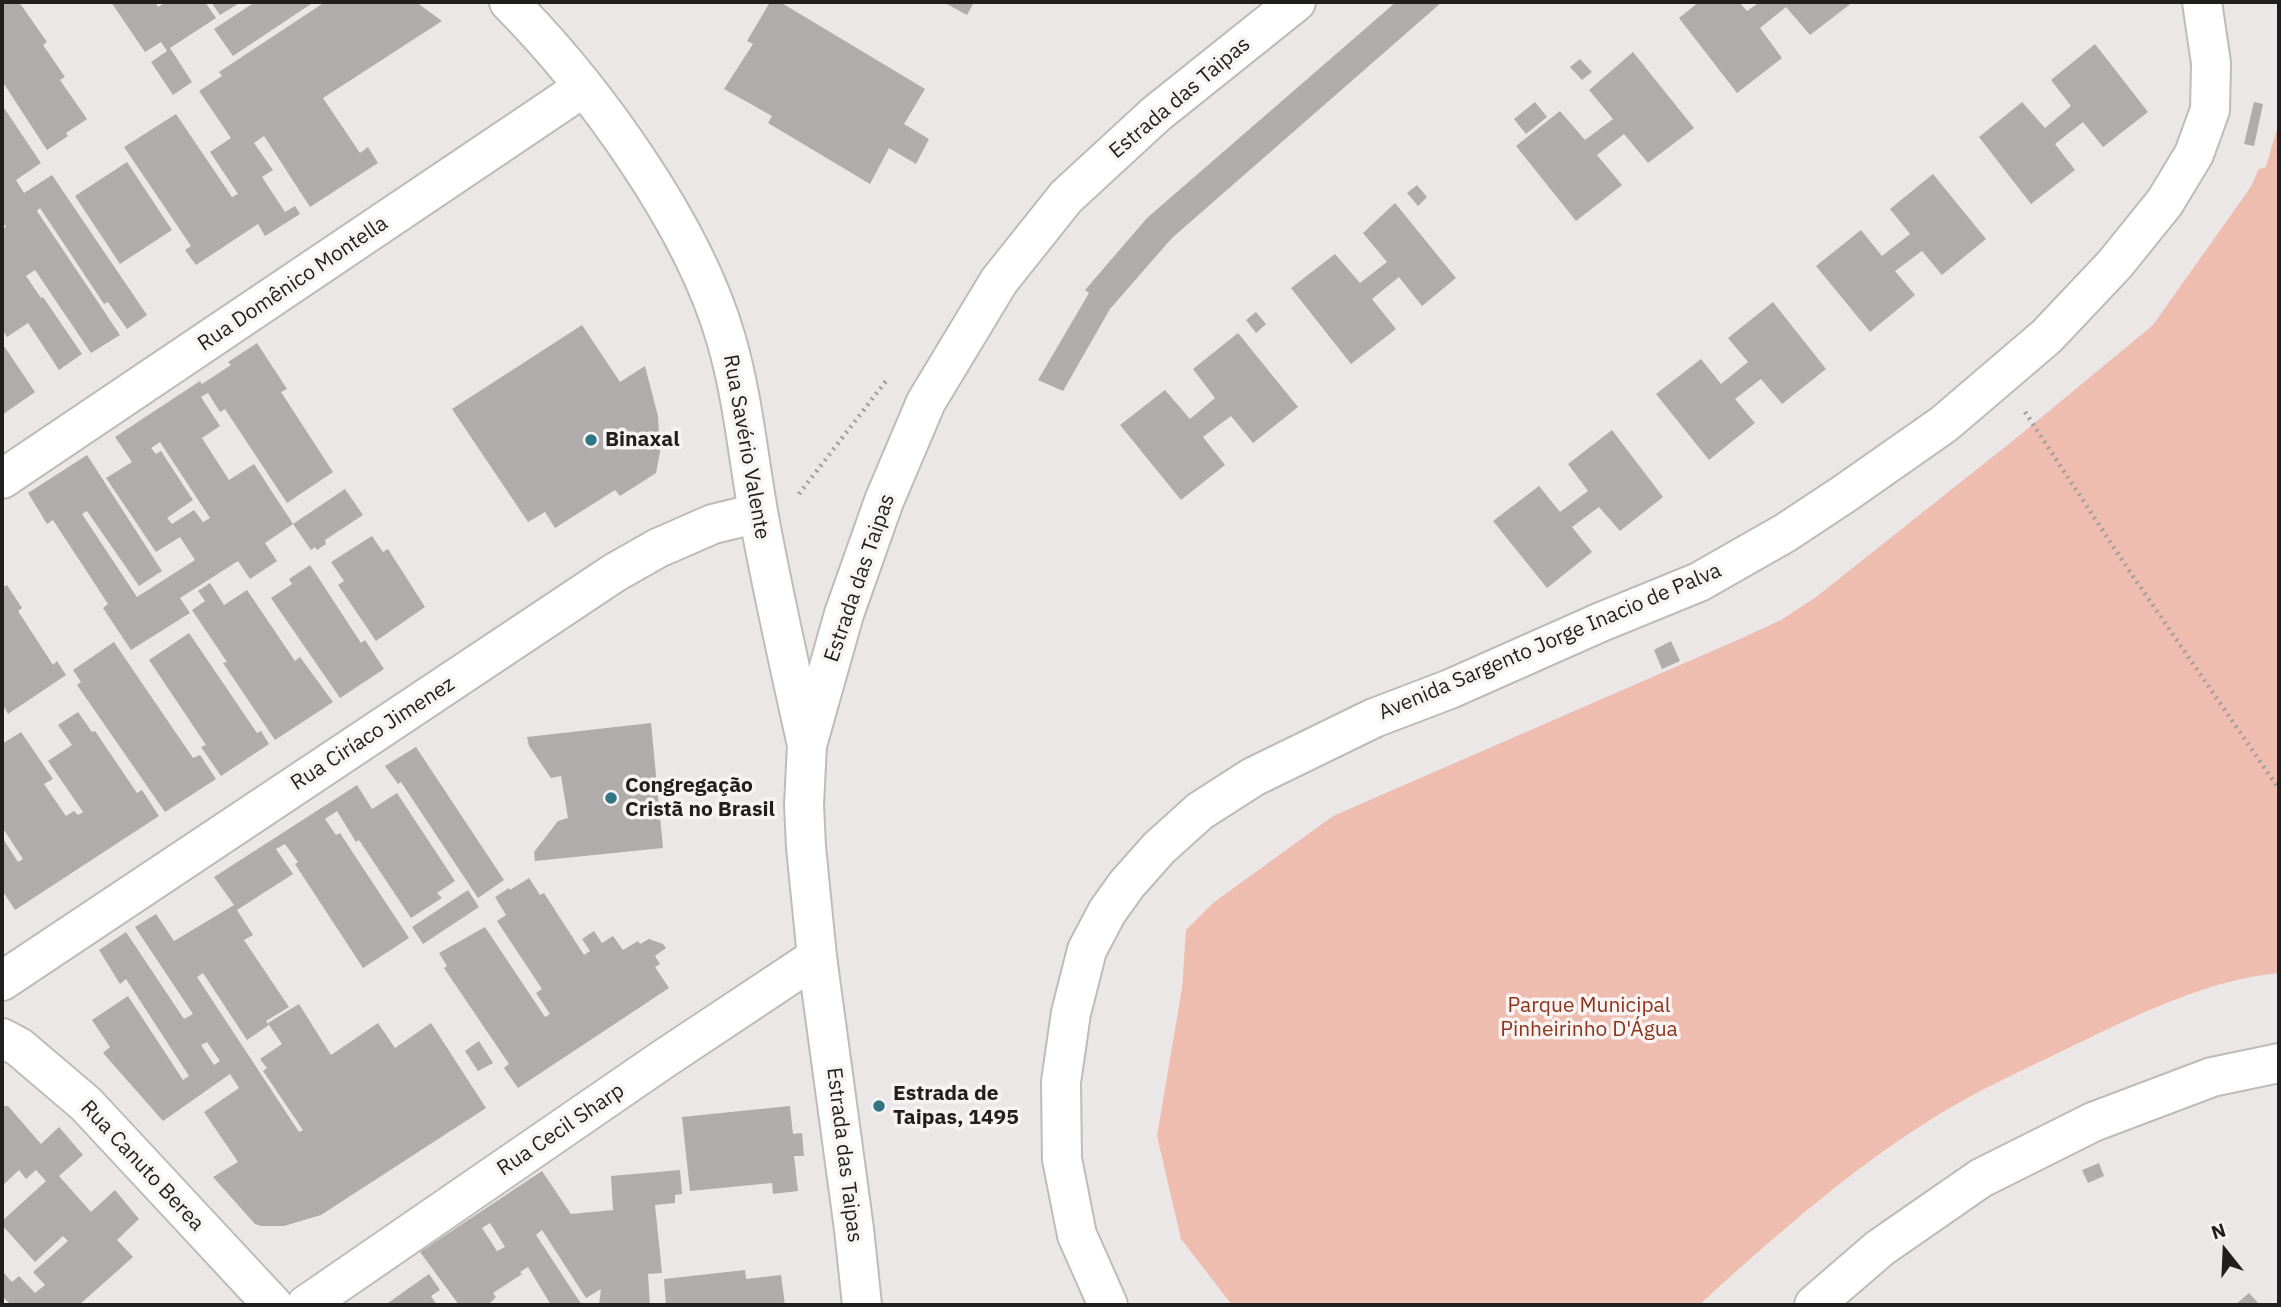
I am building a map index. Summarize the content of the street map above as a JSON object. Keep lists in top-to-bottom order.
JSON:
{
  "streets": {
    "street": [
      "Estrada das Taipas",
      "Rua Domênico Montella",
      "Rua Savério Valente",
      "Avenida Sargento Jorge Inacio de Palva",
      "Rua Ciríaco Jimenez",
      "Rua Cecil Sharp",
      "Rua Canuto Berea"
    ]
  },
  "crossings": [
    ["Estrada das Taipas", "Rua Savério Valente"],
    ["Estrada das Taipas", "Rua Cecil Sharp"],
    ["Rua Domênico Montella", "Rua Savério Valente"],
    ["Rua Savério Valente", "Rua Ciríaco Jimenez"]
  ],
  "parks": ["Parque Municipal Pinheirinho D'Água"],
  "places": ["Binaxal", "Congregação Cristã no Brasil", "Estrada de Taipas, 1495"],
  "north": "top"
}
